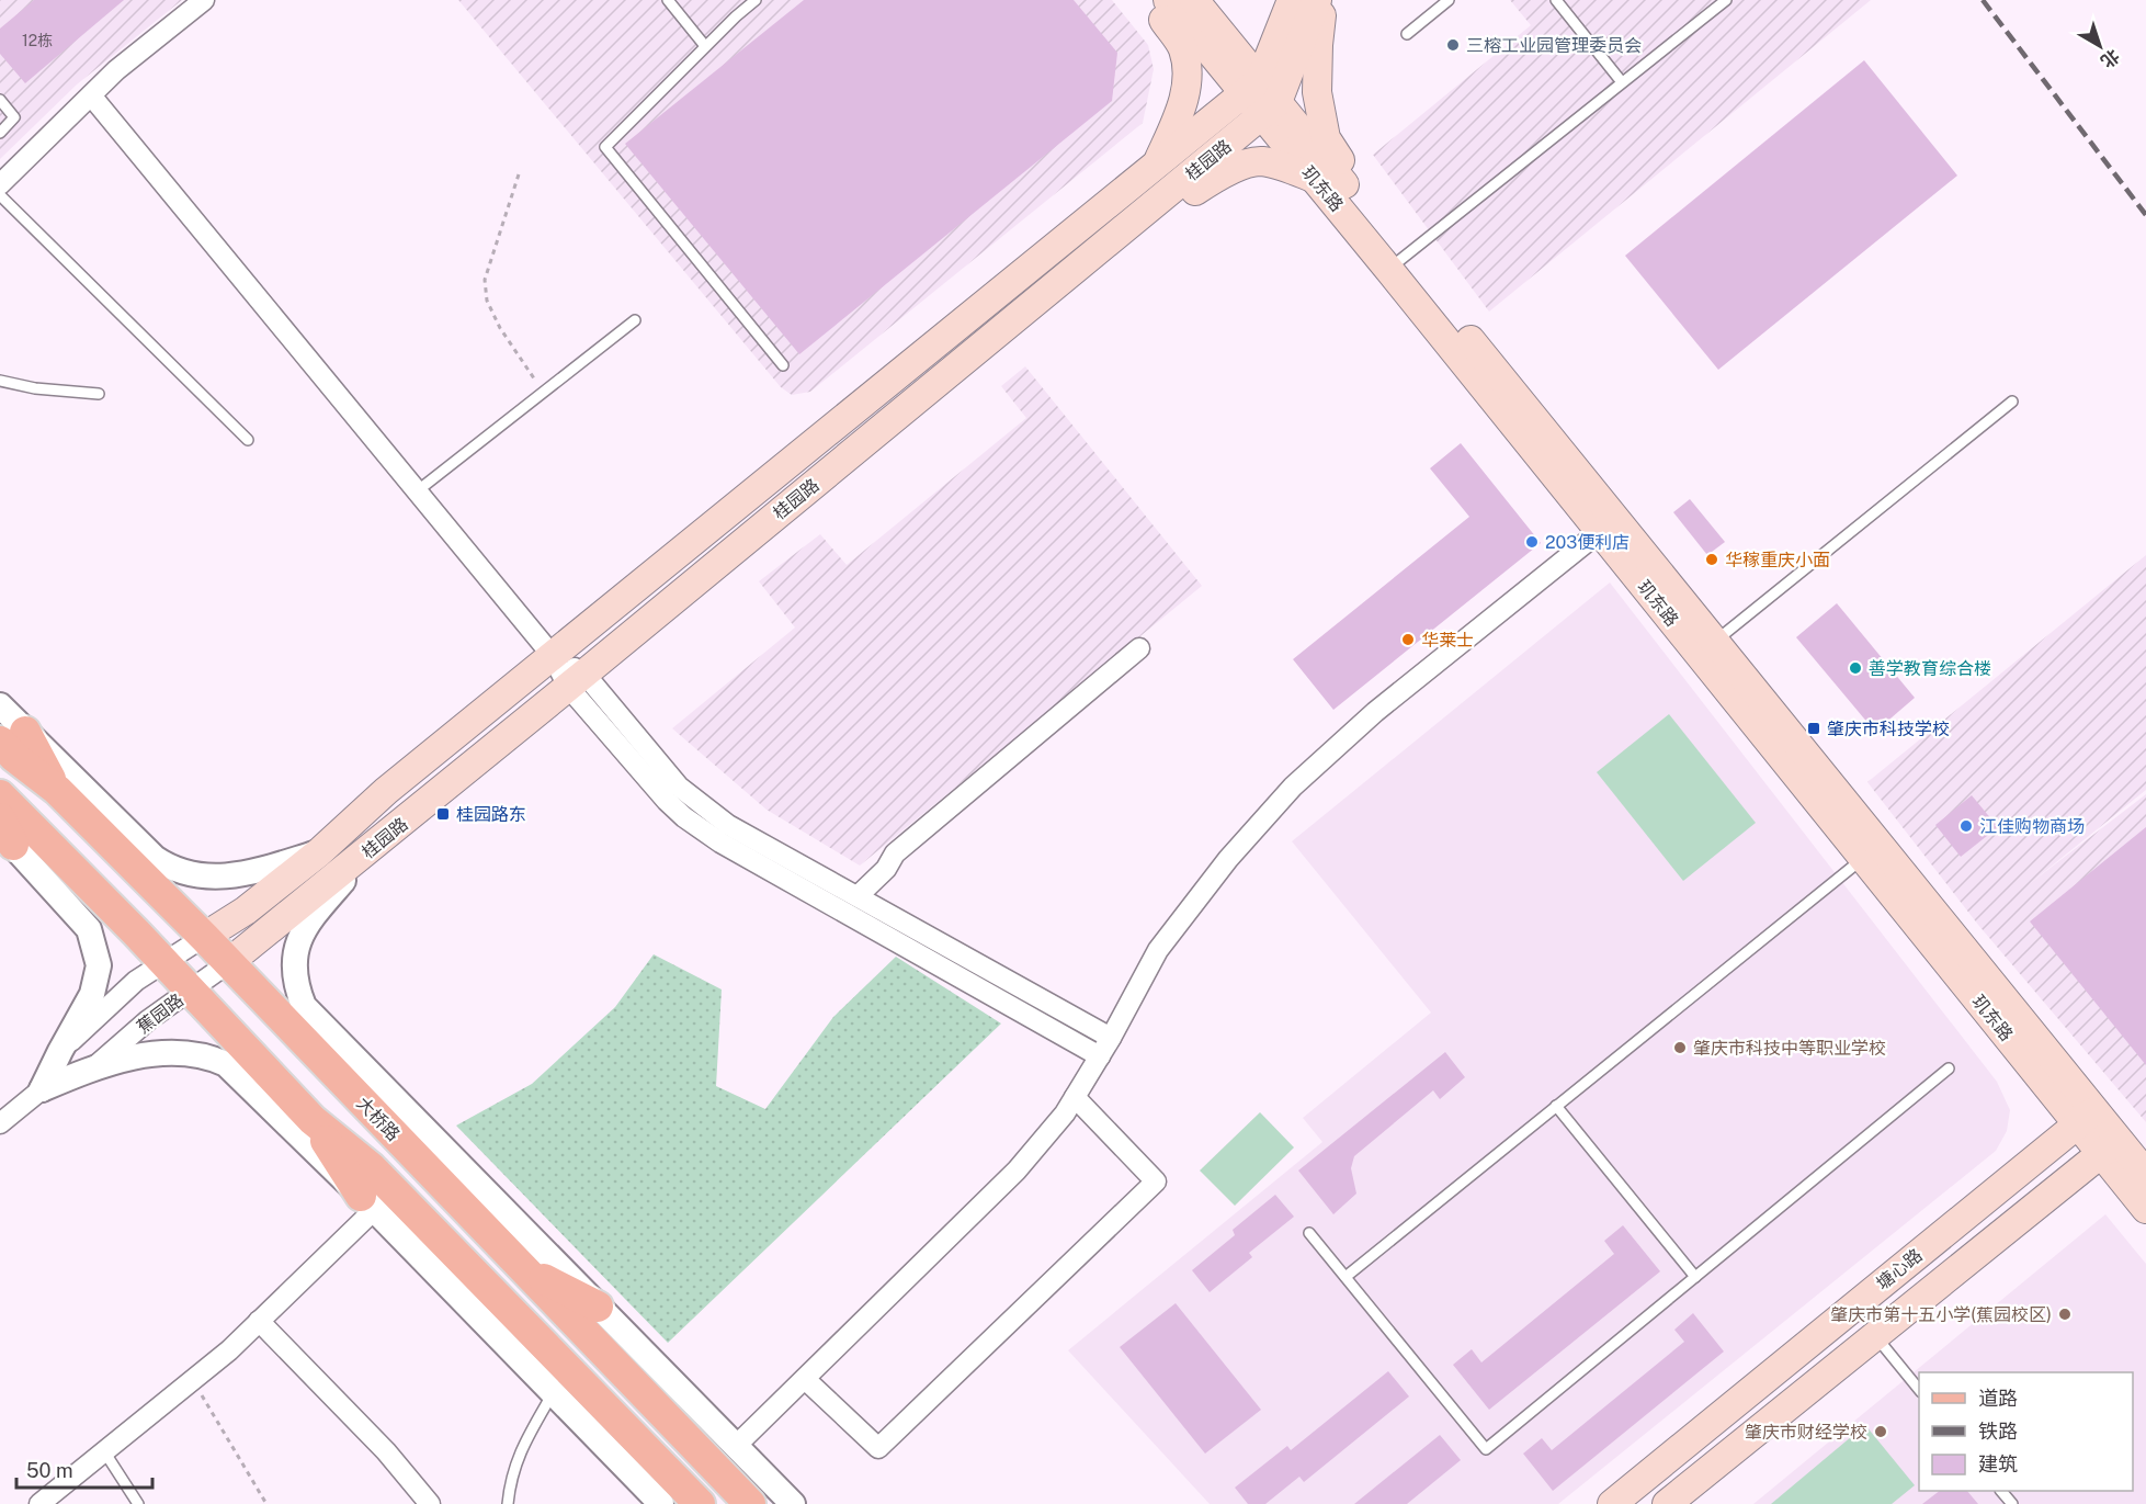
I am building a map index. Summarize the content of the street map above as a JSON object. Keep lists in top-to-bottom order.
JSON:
{
  "streets": {
    "main road": [
      "桂园路",
      "玑东路",
      "大桥路",
      "塘心路"
    ],
    "street": ["蕉园路"]
  },
  "crossings": [
    ["桂园路", "玑东路"],
    ["桂园路", "蕉园路"],
    ["桂园路", "大桥路"],
    ["玑东路", "塘心路"],
    ["蕉园路", "大桥路"]
  ],
  "places": {
    "other": [
      "三榕工业园管理委员会",
      "203便利店",
      "华稼重庆小面",
      "华莱士",
      "善学教育综合楼",
      "江佳购物商场",
      "肇庆市科技中等职业学校",
      "肇庆市第十五小学(蕉园校区)",
      "肇庆市财经学校"
    ],
    "transit": ["肇庆市科技学校", "桂园路东"]
  },
  "house_numbers": ["12栋"],
  "legend": ["道路", "铁路", "建筑"],
  "scale_bar": "50 m",
  "north": "bottom right"
}
